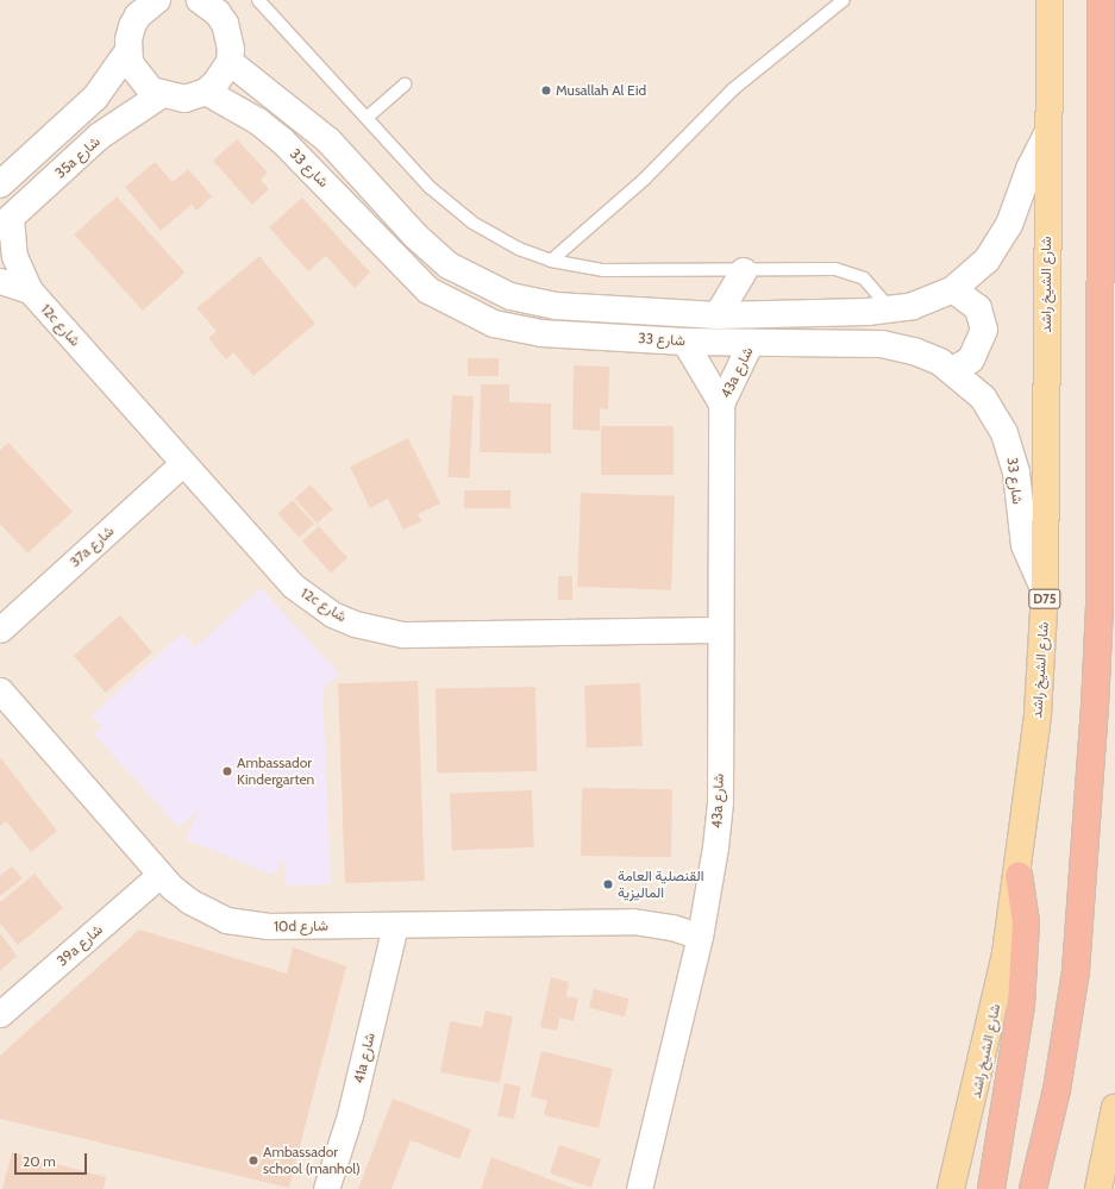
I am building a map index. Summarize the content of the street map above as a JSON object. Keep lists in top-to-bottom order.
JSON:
{
  "streets": {
    "main road": ["شارع الشيخ راشد", "D75"],
    "street": [
      "35a شارع",
      "شارع 33",
      "12c شارع",
      "43a شارع",
      "37a شارع",
      "10d شارع",
      "39a شارع",
      "41a شارع"
    ]
  },
  "crossings": [
    ["35a شارع", "12c شارع"],
    ["شارع 33", "شارع الشيخ راشد"],
    ["شارع 33", "43a شارع"],
    ["12c شارع", "43a شارع"],
    ["12c شارع", "37a شارع"],
    ["43a شارع", "10d شارع"],
    ["10d شارع", "39a شارع"],
    ["10d شارع", "41a شارع"]
  ],
  "places": [
    "Musallah Al Eid",
    "Ambassador Kindergarten",
    "القنصلية العامة الماليزية",
    "Ambassador school (manhol)"
  ],
  "scale_bar": "20 m"
}
